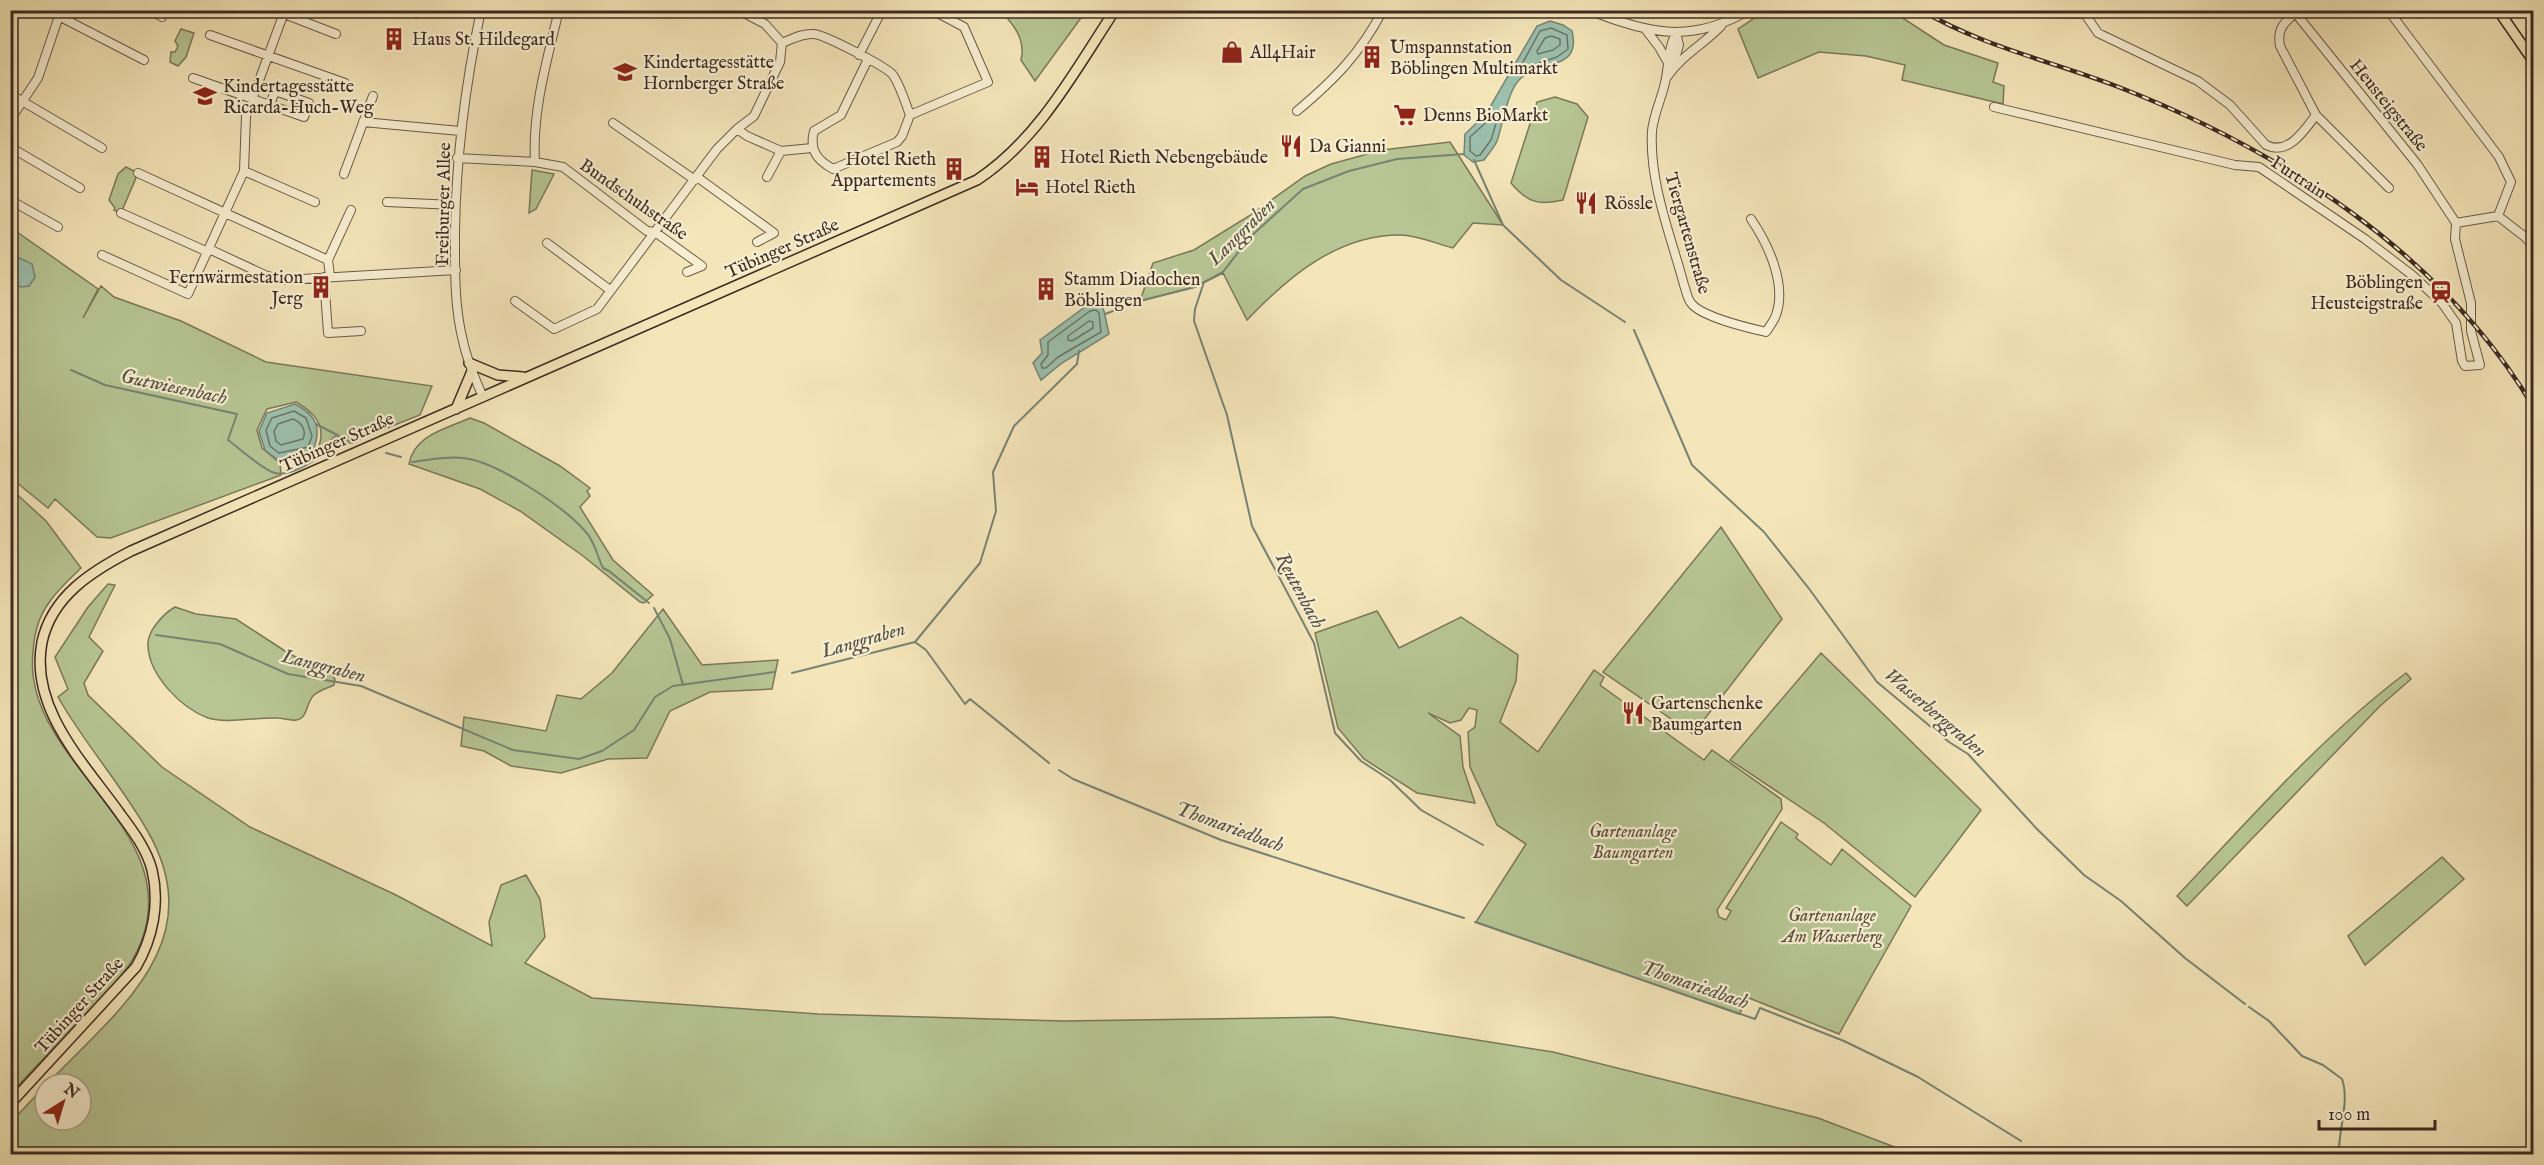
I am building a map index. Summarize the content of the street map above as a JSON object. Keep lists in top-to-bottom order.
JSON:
{
  "streets": {
    "main road": ["Tübinger Straße"],
    "street": [
      "Heusteigstraße",
      "Furtrain",
      "Bundschuhstraße",
      "Freiburger Allee",
      "Tiergartenstraße"
    ]
  },
  "crossings": [
    ["Heusteigstraße", "Furtrain"],
    ["Bundschuhstraße", "Freiburger Allee"],
    ["Freiburger Allee", "Tübinger Straße"]
  ],
  "water": [
    "Langgraben",
    "Gutwiesenbach",
    "Reutenbach",
    "Wasserberggraben",
    "Thomariedbach"
  ],
  "parks": ["Gartenanlage Baumgarten", "Gartenanlage Am Wasserberg"],
  "places": {
    "building": [
      "Haus St. Hildegard",
      "Umspannstation Böblingen Multimarkt",
      "Hotel Rieth Nebengebäude",
      "Hotel Rieth Appartements",
      "Fernwärmestation Jerg",
      "Stamm Diadochen Böblingen"
    ],
    "shop": ["All4Hair"],
    "school or university": ["Kindertagesstätte Hornberger Straße", "Kindertagesstätte Ricarda-Huch-Weg"],
    "supermarket": ["Denns BioMarkt"],
    "restaurant": ["Da Gianni", "Rössle", "Gartenschenke Baumgarten"],
    "hotel": ["Hotel Rieth"],
    "station": ["Böblingen Heusteigstraße"]
  },
  "scale_bar": "100 m",
  "north": "top right"
}
